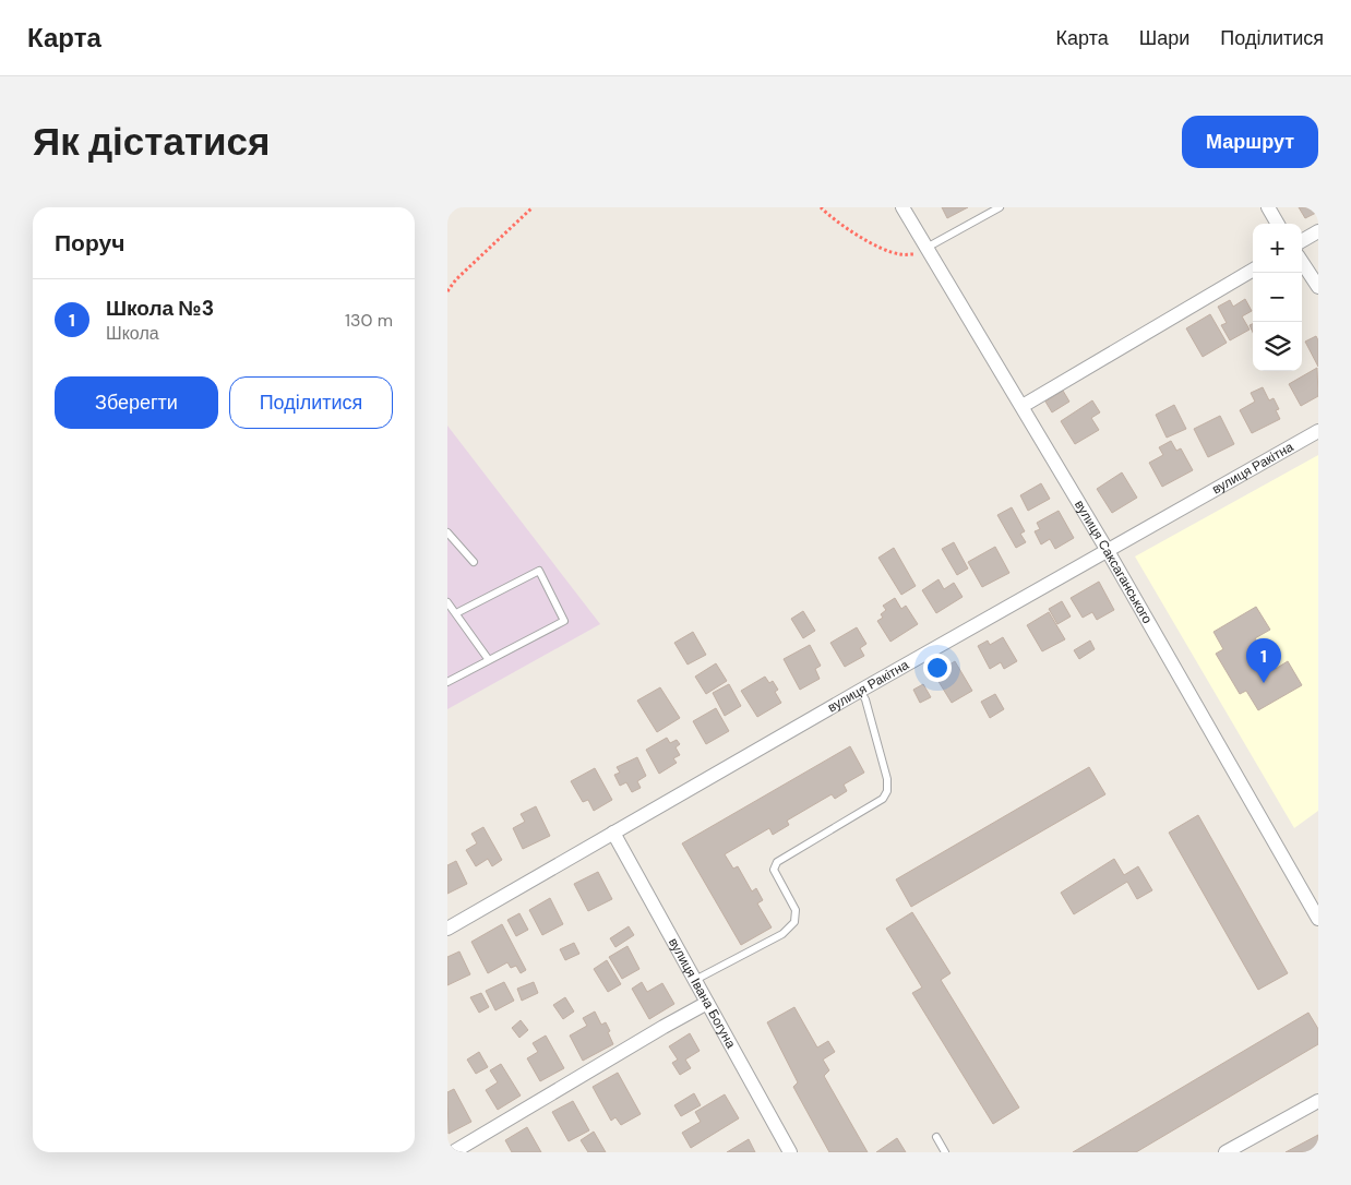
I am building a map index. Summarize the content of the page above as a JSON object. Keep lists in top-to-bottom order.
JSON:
{
  "streets": {
    "street": ["вулиця Ракітна", "вулиця Саксаганського", "вулиця Івана Богуна"]
  },
  "crossings": [
    ["вулиця Ракітна", "вулиця Саксаганського"],
    ["вулиця Ракітна", "вулиця Івана Богуна"]
  ],
  "page": {
    "header": "Карта",
    "nav": ["Карта", "Шари", "Поділитися"],
    "buttons": [
      "Маршрут",
      ["Зберегти", "Поділитися"]
    ],
    "title": "Як дістатися",
    "heading": "Поруч",
    "map_buttons": ["+", "−"],
    "list": [
      {
        "mark": "1",
        "name": "Школа №3",
        "note": "Школа",
        "value": "130 m"
      }
    ],
    "pins": "1"
  }
}
